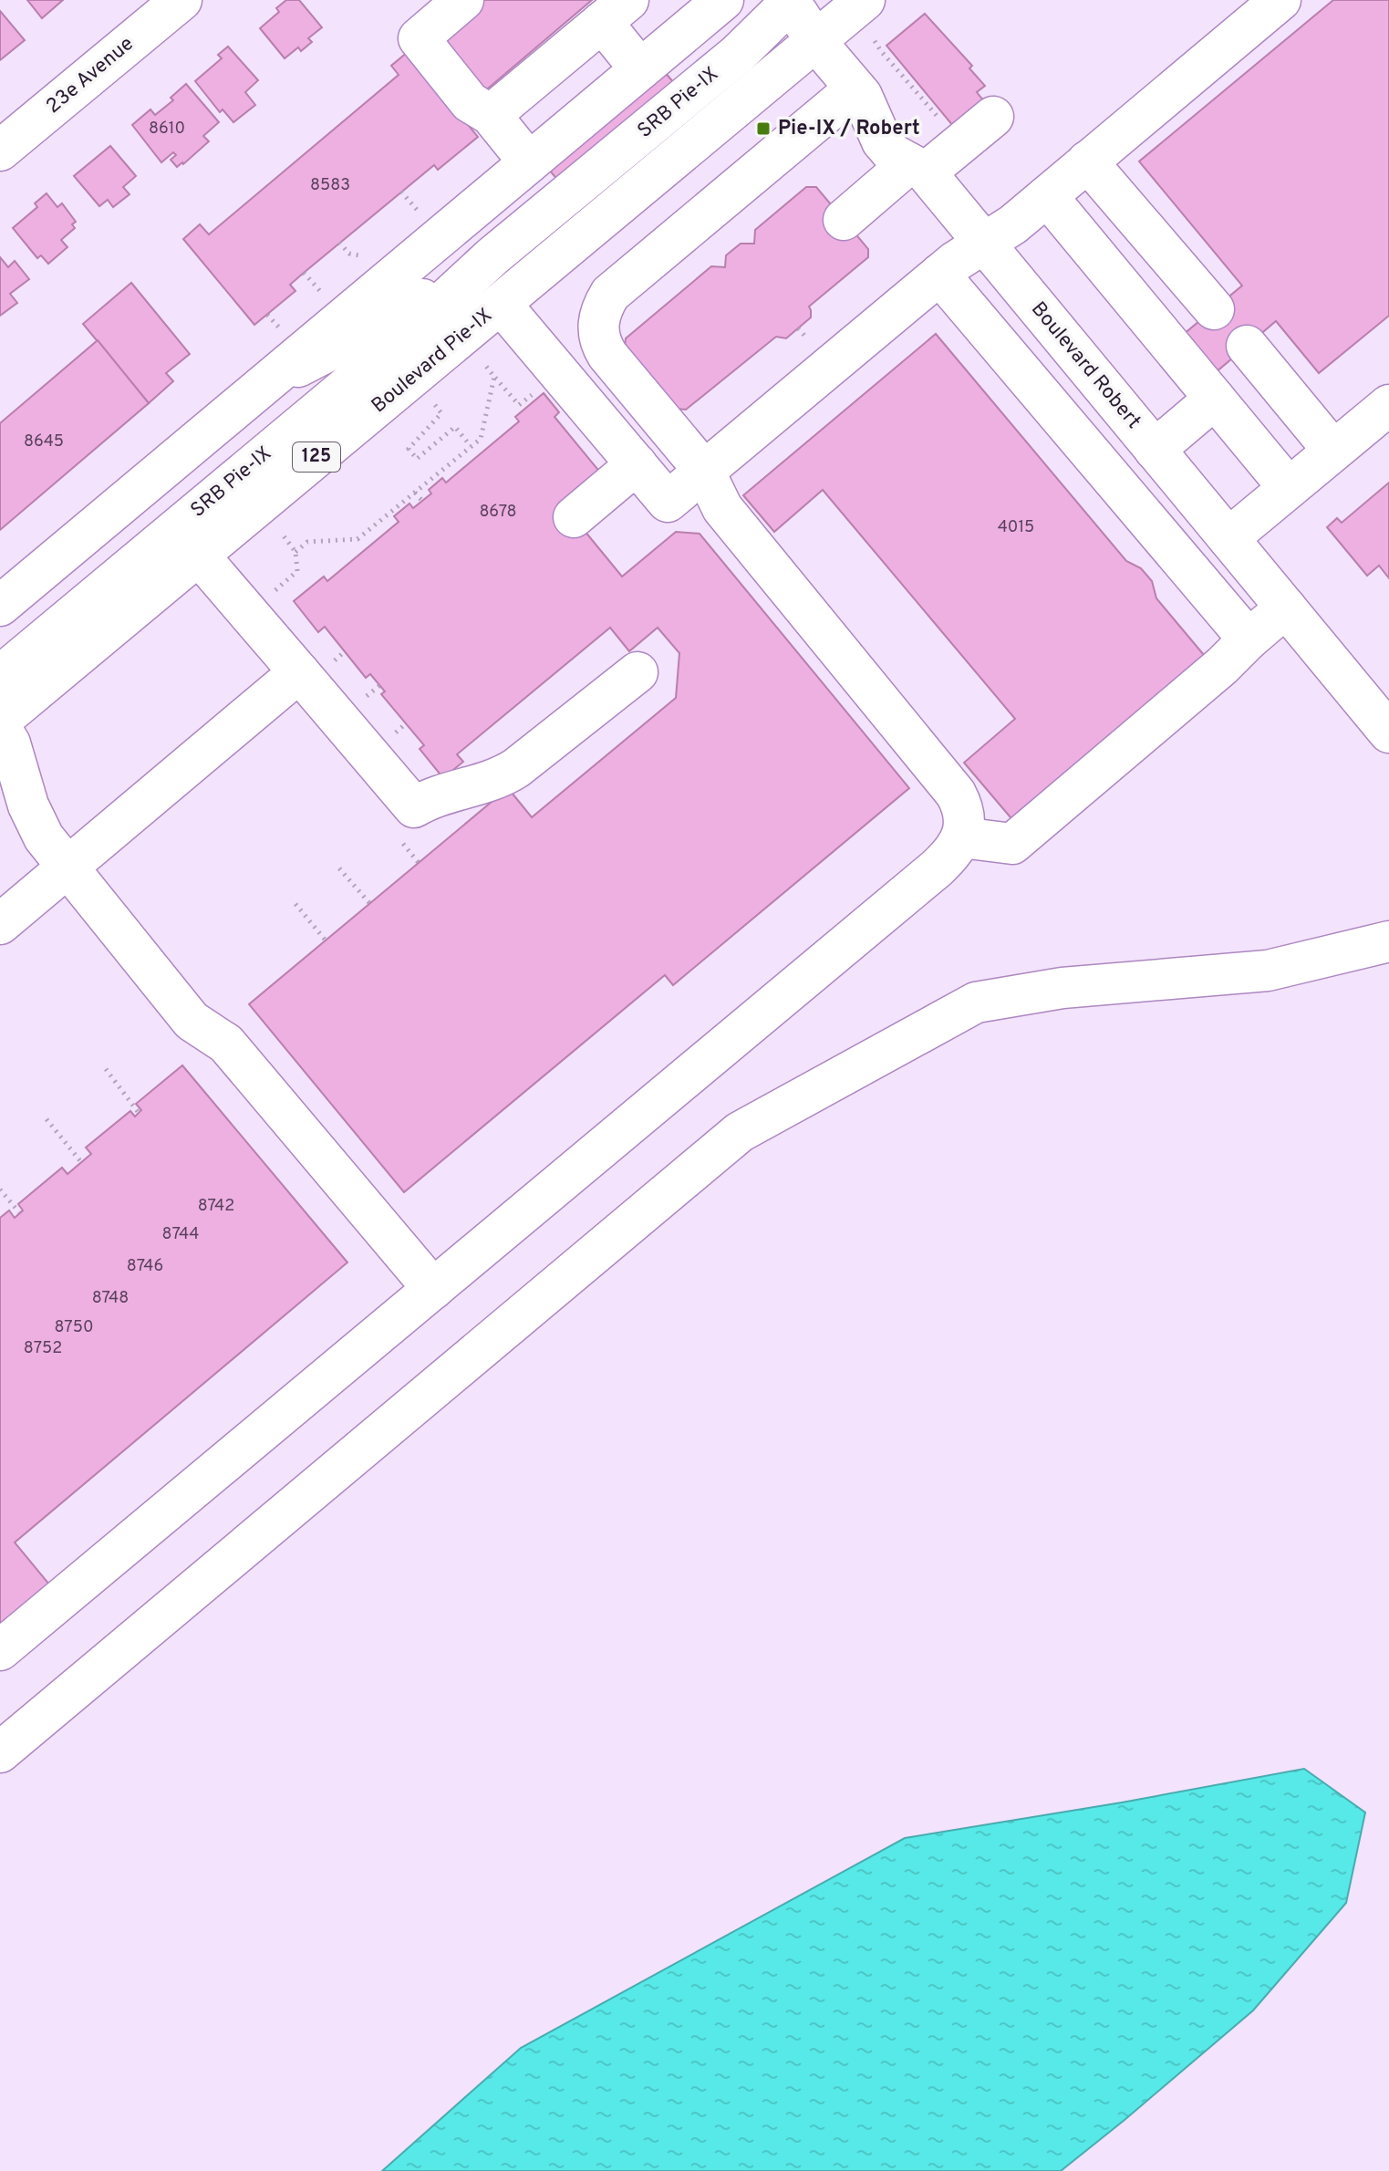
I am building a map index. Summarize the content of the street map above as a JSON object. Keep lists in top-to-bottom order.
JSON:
{
  "streets": {
    "main road": [
      "23e Avenue",
      "SRB Pie-IX",
      "Boulevard Pie-IX",
      "Boulevard Robert",
      "125"
    ]
  },
  "crossings": [
    ["SRB Pie-IX", "Boulevard Robert"],
    ["Boulevard Pie-IX", "Boulevard Robert"]
  ],
  "places": {
    "transit": ["Pie-IX / Robert"]
  },
  "house_numbers": [
    "8610",
    "8583",
    "8645",
    "8678",
    "4015",
    "8742",
    "8744",
    "8746",
    "8748",
    "8750",
    "8752"
  ]
}
